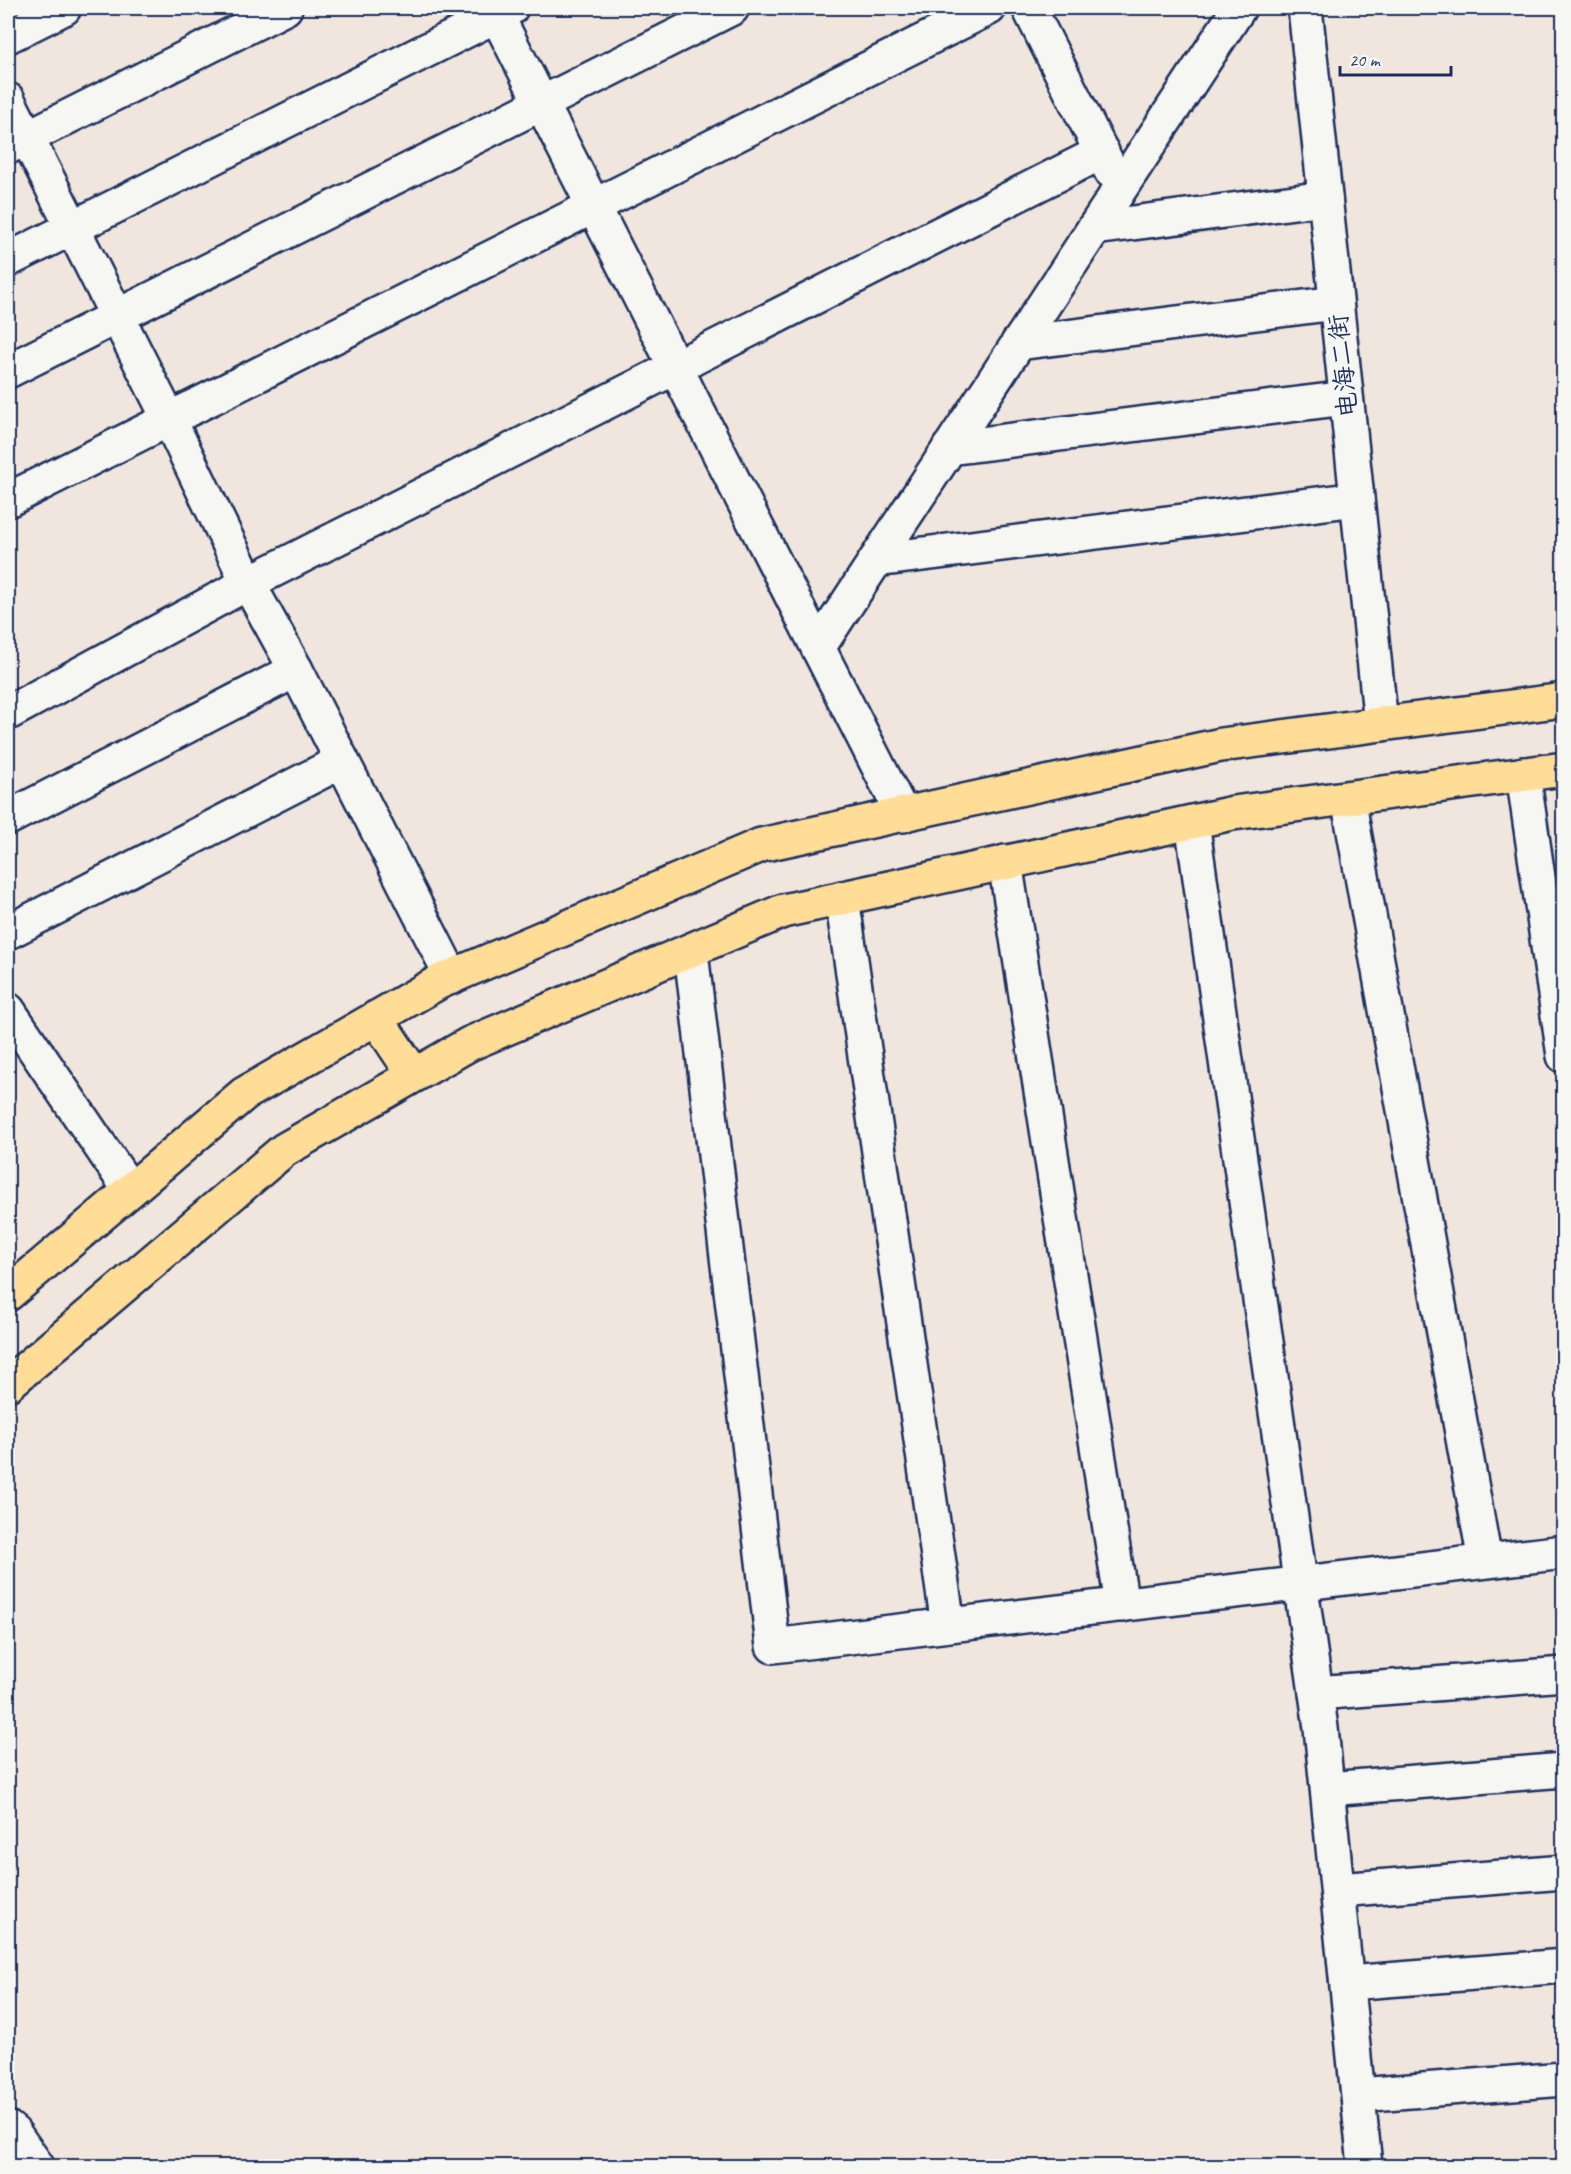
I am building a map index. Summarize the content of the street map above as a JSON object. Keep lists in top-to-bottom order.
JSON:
{
  "streets": {
    "street": ["电海二街"]
  },
  "scale_bar": "20 m"
}
